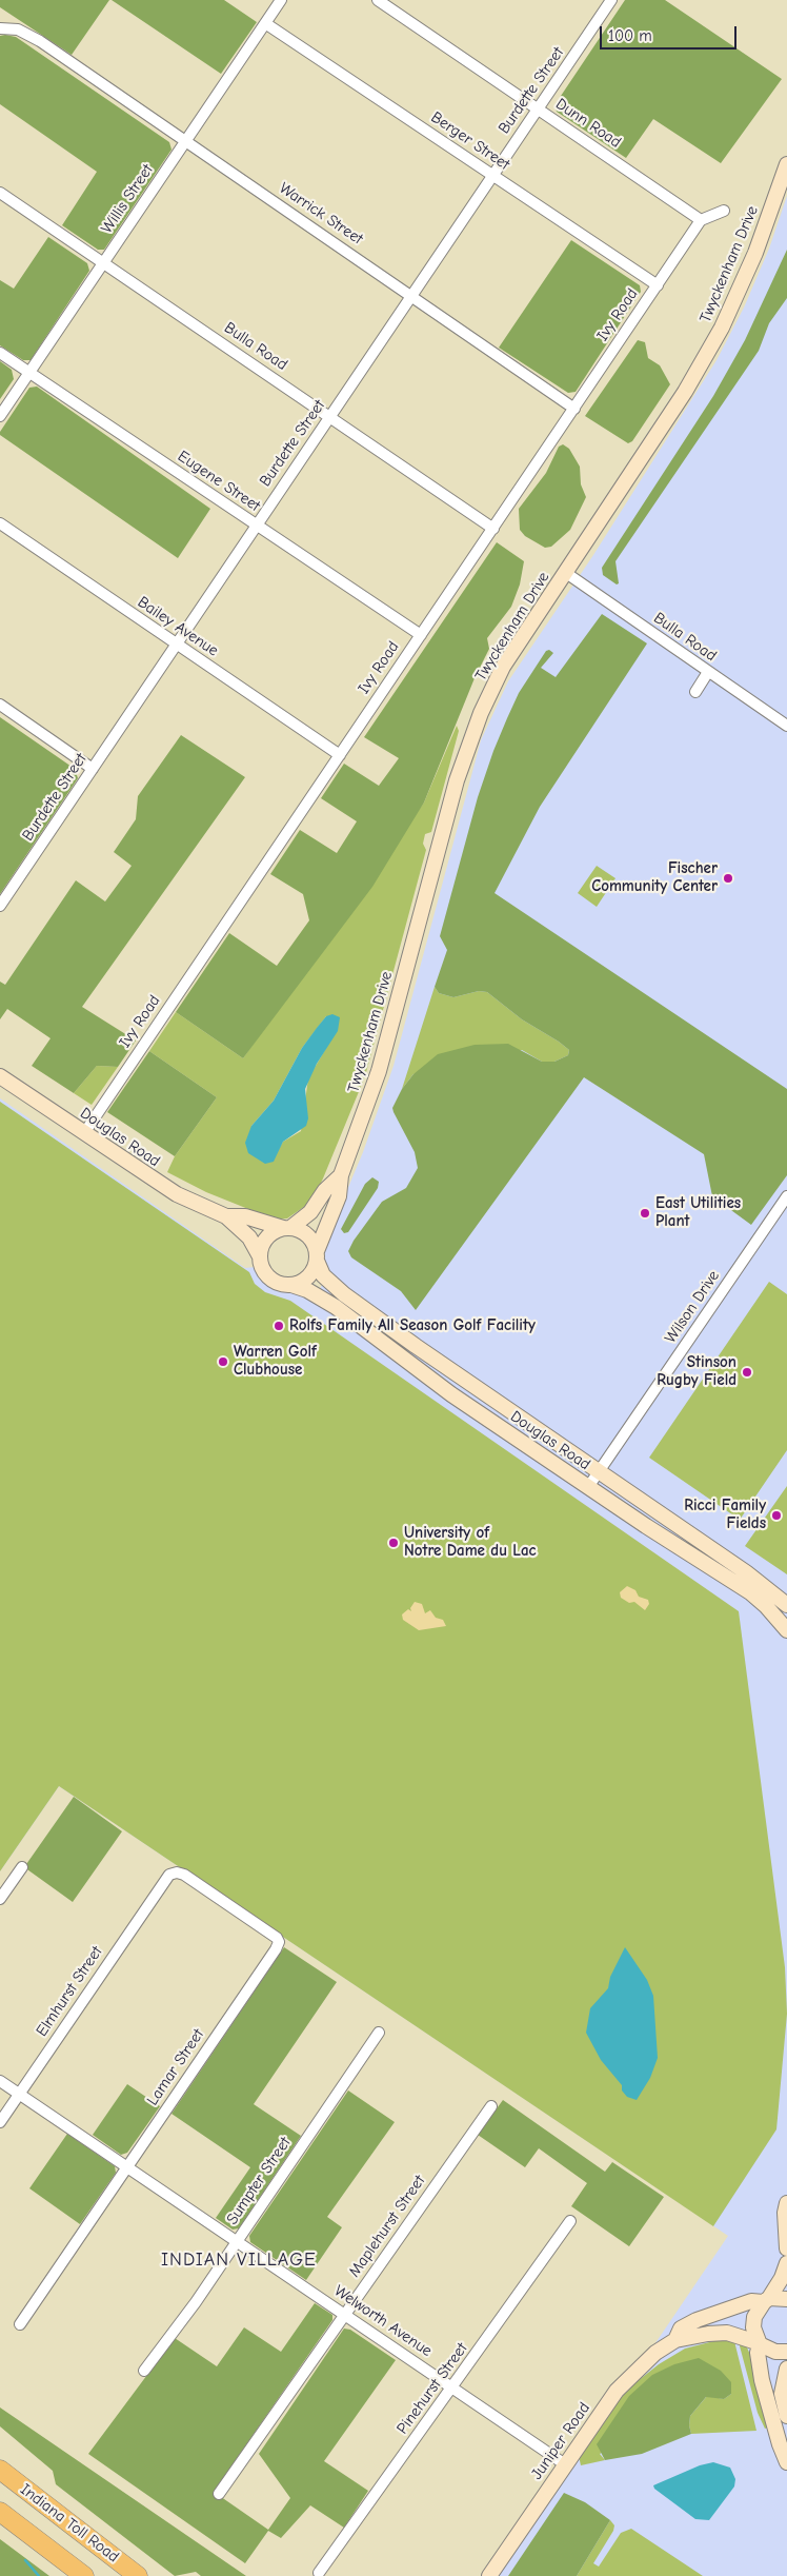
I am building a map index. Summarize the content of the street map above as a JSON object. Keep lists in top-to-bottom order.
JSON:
{
  "streets": {
    "highway": ["Indiana Toll Road"],
    "street": [
      "Burdette Street",
      "Dunn Road",
      "Berger Street",
      "Willis Street",
      "Warrick Street",
      "Twyckenham Drive",
      "Ivy Road",
      "Bulla Road",
      "Eugene Street",
      "Bailey Avenue",
      "Douglas Road",
      "Wilson Drive",
      "Elmhurst Street",
      "Lamar Street",
      "Sumpter Street",
      "Maplehurst Street",
      "Welworth Avenue",
      "Pinehurst Street",
      "Juniper Road"
    ]
  },
  "crossings": [
    ["Burdette Street", "Dunn Road"],
    ["Burdette Street", "Berger Street"],
    ["Burdette Street", "Warrick Street"],
    ["Burdette Street", "Bulla Road"],
    ["Burdette Street", "Eugene Street"],
    ["Burdette Street", "Bailey Avenue"],
    ["Dunn Road", "Ivy Road"],
    ["Berger Street", "Willis Street"],
    ["Berger Street", "Ivy Road"],
    ["Willis Street", "Warrick Street"],
    ["Willis Street", "Bulla Road"],
    ["Willis Street", "Eugene Street"],
    ["Warrick Street", "Ivy Road"],
    ["Twyckenham Drive", "Bulla Road"],
    ["Twyckenham Drive", "Douglas Road"],
    ["Ivy Road", "Bulla Road"],
    ["Ivy Road", "Eugene Street"],
    ["Ivy Road", "Bailey Avenue"],
    ["Ivy Road", "Douglas Road"],
    ["Douglas Road", "Wilson Drive"],
    ["Elmhurst Street", "Lamar Street"],
    ["Elmhurst Street", "Welworth Avenue"],
    ["Lamar Street", "Welworth Avenue"],
    ["Sumpter Street", "Welworth Avenue"],
    ["Maplehurst Street", "Welworth Avenue"],
    ["Welworth Avenue", "Pinehurst Street"],
    ["Welworth Avenue", "Juniper Road"]
  ],
  "districts": ["INDIAN VILLAGE"],
  "places": [
    "Fischer Community Center",
    "East Utilities Plant",
    "Rolfs Family All Season Golf Facility",
    "Warren Golf Clubhouse",
    "Stinson Rugby Field",
    "Ricci Family Fields",
    "University of Notre Dame du Lac"
  ],
  "scale_bar": "100 m"
}
